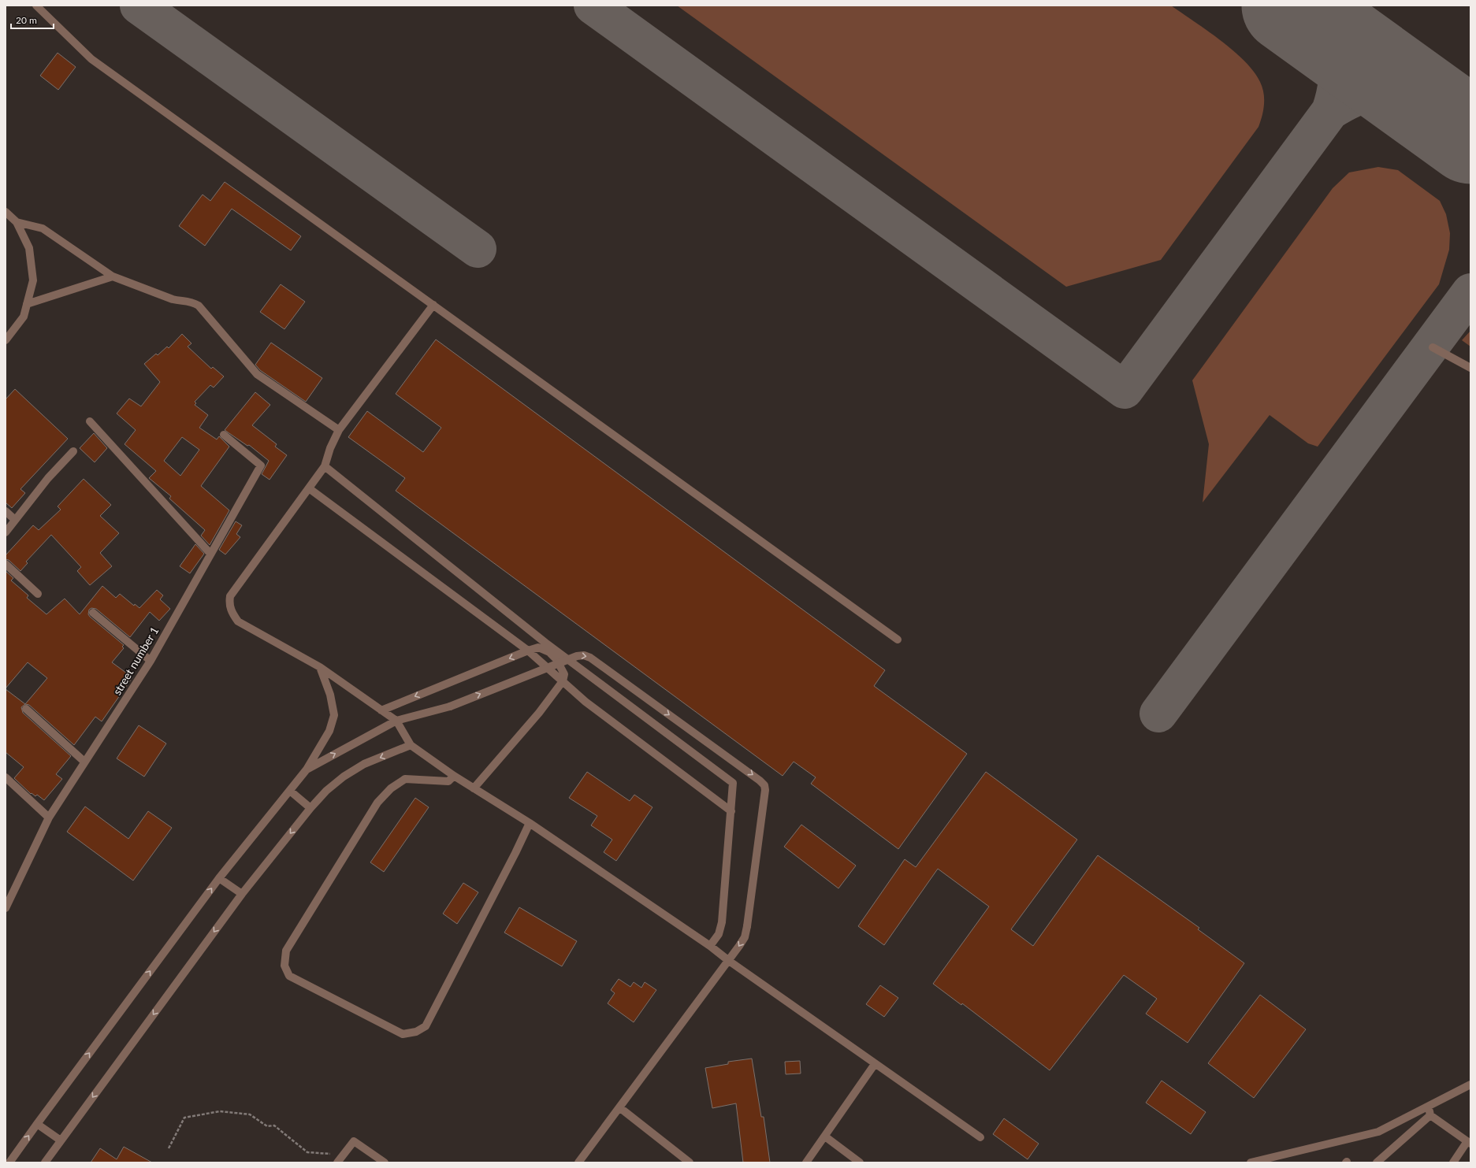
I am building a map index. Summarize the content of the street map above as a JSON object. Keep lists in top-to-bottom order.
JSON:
{
  "streets": {
    "street": ["street number 1"]
  },
  "scale_bar": "20 m"
}
